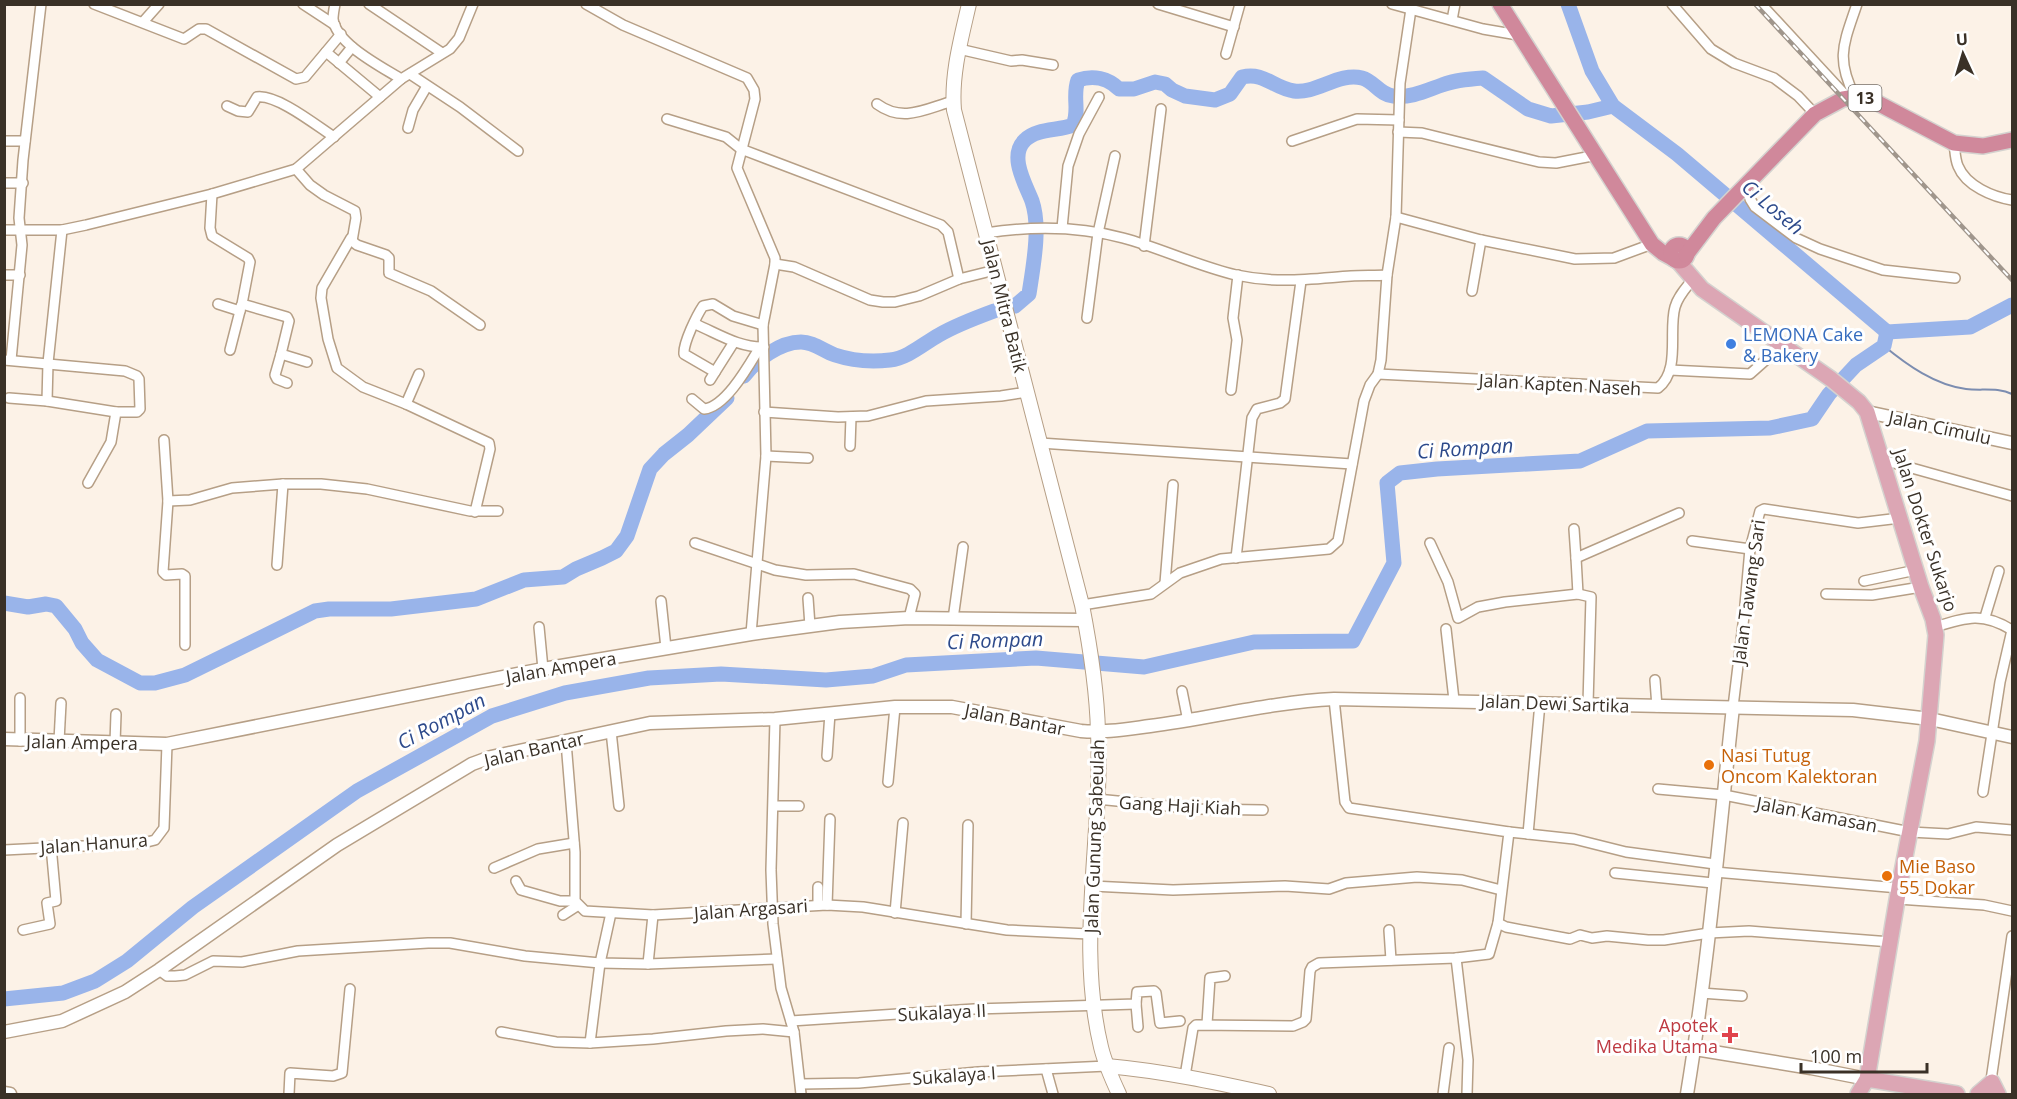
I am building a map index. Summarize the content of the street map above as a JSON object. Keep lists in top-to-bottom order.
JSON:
{
  "streets": {
    "highway": ["13"],
    "main road": ["Jalan Mitra Batik", "Jalan Dokter Sukarjo", "Jalan Gunung Sabeulah"],
    "street": [
      "Jalan Kapten Naseh",
      "Jalan Cimulu",
      "Jalan Tawang Sari",
      "Jalan Ampera",
      "Jalan Dewi Sartika",
      "Jalan Bantar",
      "Gang Haji Kiah",
      "Jalan Kamasan",
      "Jalan Hanura",
      "Jalan Argasari",
      "Sukalaya II",
      "Sukalaya I"
    ]
  },
  "crossings": [
    ["13", "Jalan Dokter Sukarjo"],
    ["Jalan Mitra Batik", "Jalan Gunung Sabeulah"],
    ["Jalan Cimulu", "Jalan Dokter Sukarjo"],
    ["Jalan Dokter Sukarjo", "Jalan Tawang Sari"],
    ["Jalan Dokter Sukarjo", "Jalan Dewi Sartika"],
    ["Jalan Dokter Sukarjo", "Jalan Kamasan"],
    ["Jalan Tawang Sari", "Jalan Dewi Sartika"],
    ["Jalan Ampera", "Jalan Gunung Sabeulah"],
    ["Jalan Ampera", "Jalan Hanura"],
    ["Jalan Dewi Sartika", "Jalan Bantar"],
    ["Jalan Dewi Sartika", "Jalan Gunung Sabeulah"],
    ["Jalan Bantar", "Jalan Gunung Sabeulah"],
    ["Gang Haji Kiah", "Jalan Gunung Sabeulah"],
    ["Jalan Gunung Sabeulah", "Jalan Argasari"],
    ["Jalan Gunung Sabeulah", "Sukalaya II"],
    ["Jalan Gunung Sabeulah", "Sukalaya I"]
  ],
  "water": ["Ci Loseh", "Ci Rompan"],
  "places": {
    "other": ["LEMONA Cake & Bakery", "Nasi Tutug Oncom Kalektoran", "Mie Baso 55 Dokar"],
    "health": ["Apotek Medika Utama"]
  },
  "scale_bar": "100 m",
  "north": "top"
}
